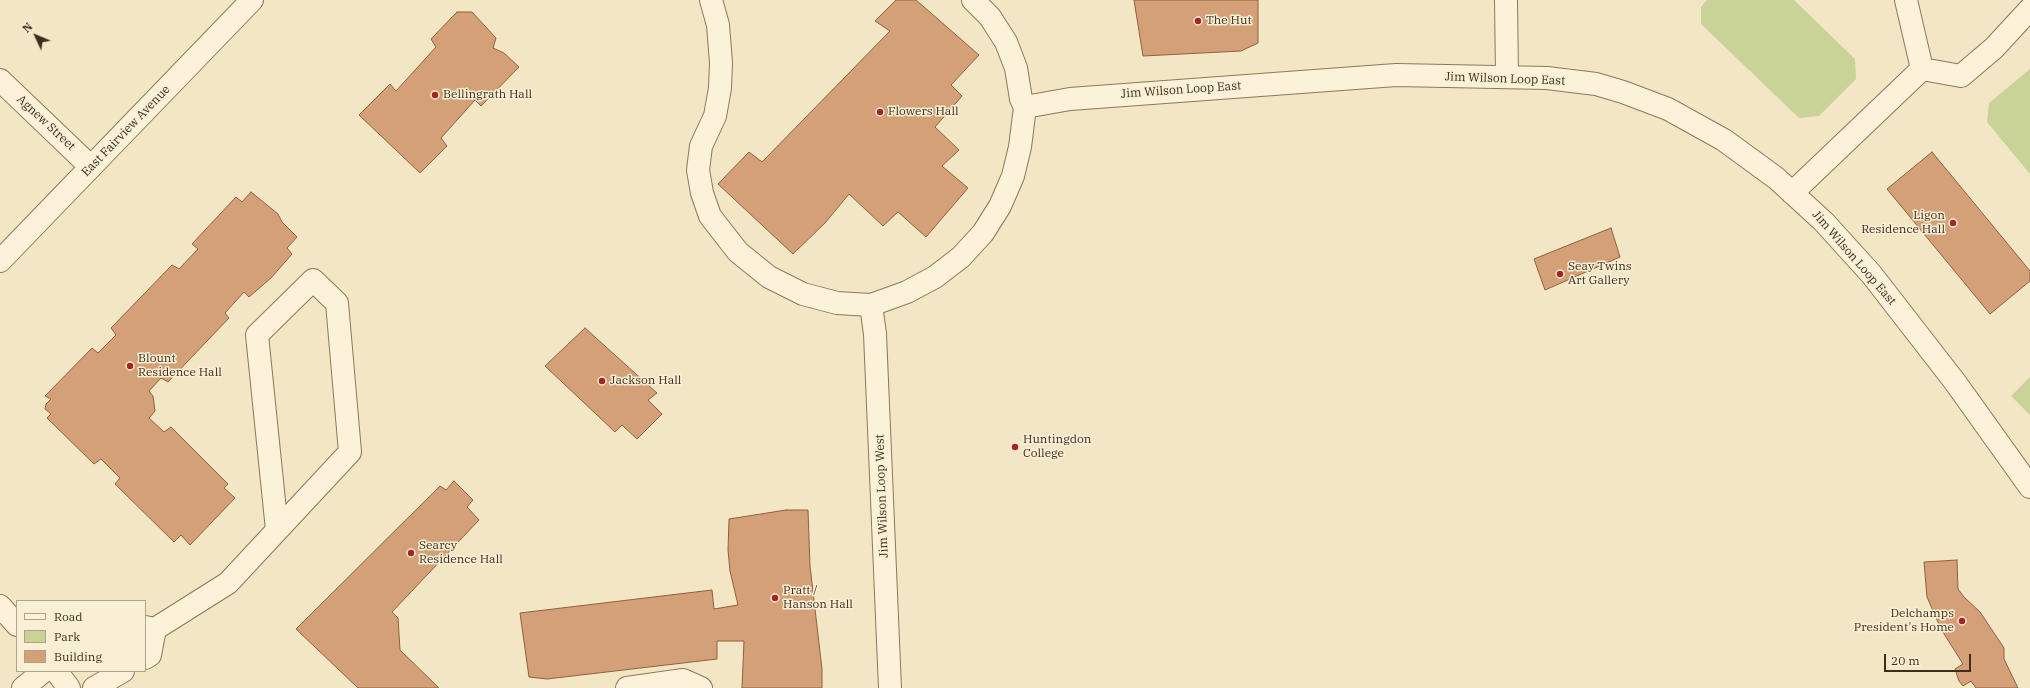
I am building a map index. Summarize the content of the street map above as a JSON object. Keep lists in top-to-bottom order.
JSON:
{
  "streets": {
    "street": [
      "Jim Wilson Loop East",
      "Agnew Street",
      "East Fairview Avenue",
      "Jim Wilson Loop West"
    ]
  },
  "crossings": [
    ["Agnew Street", "East Fairview Avenue"]
  ],
  "places": [
    "The Hut",
    "Bellingrath Hall",
    "Flowers Hall",
    "Ligon Residence Hall",
    "Seay Twins Art Gallery",
    "Blount Residence Hall",
    "Jackson Hall",
    "Huntingdon College",
    "Searcy Residence Hall",
    "Pratt / Hanson Hall",
    "Delchamps President's Home"
  ],
  "legend": ["Road", "Park", "Building"],
  "scale_bar": "20 m",
  "north": "top left"
}
